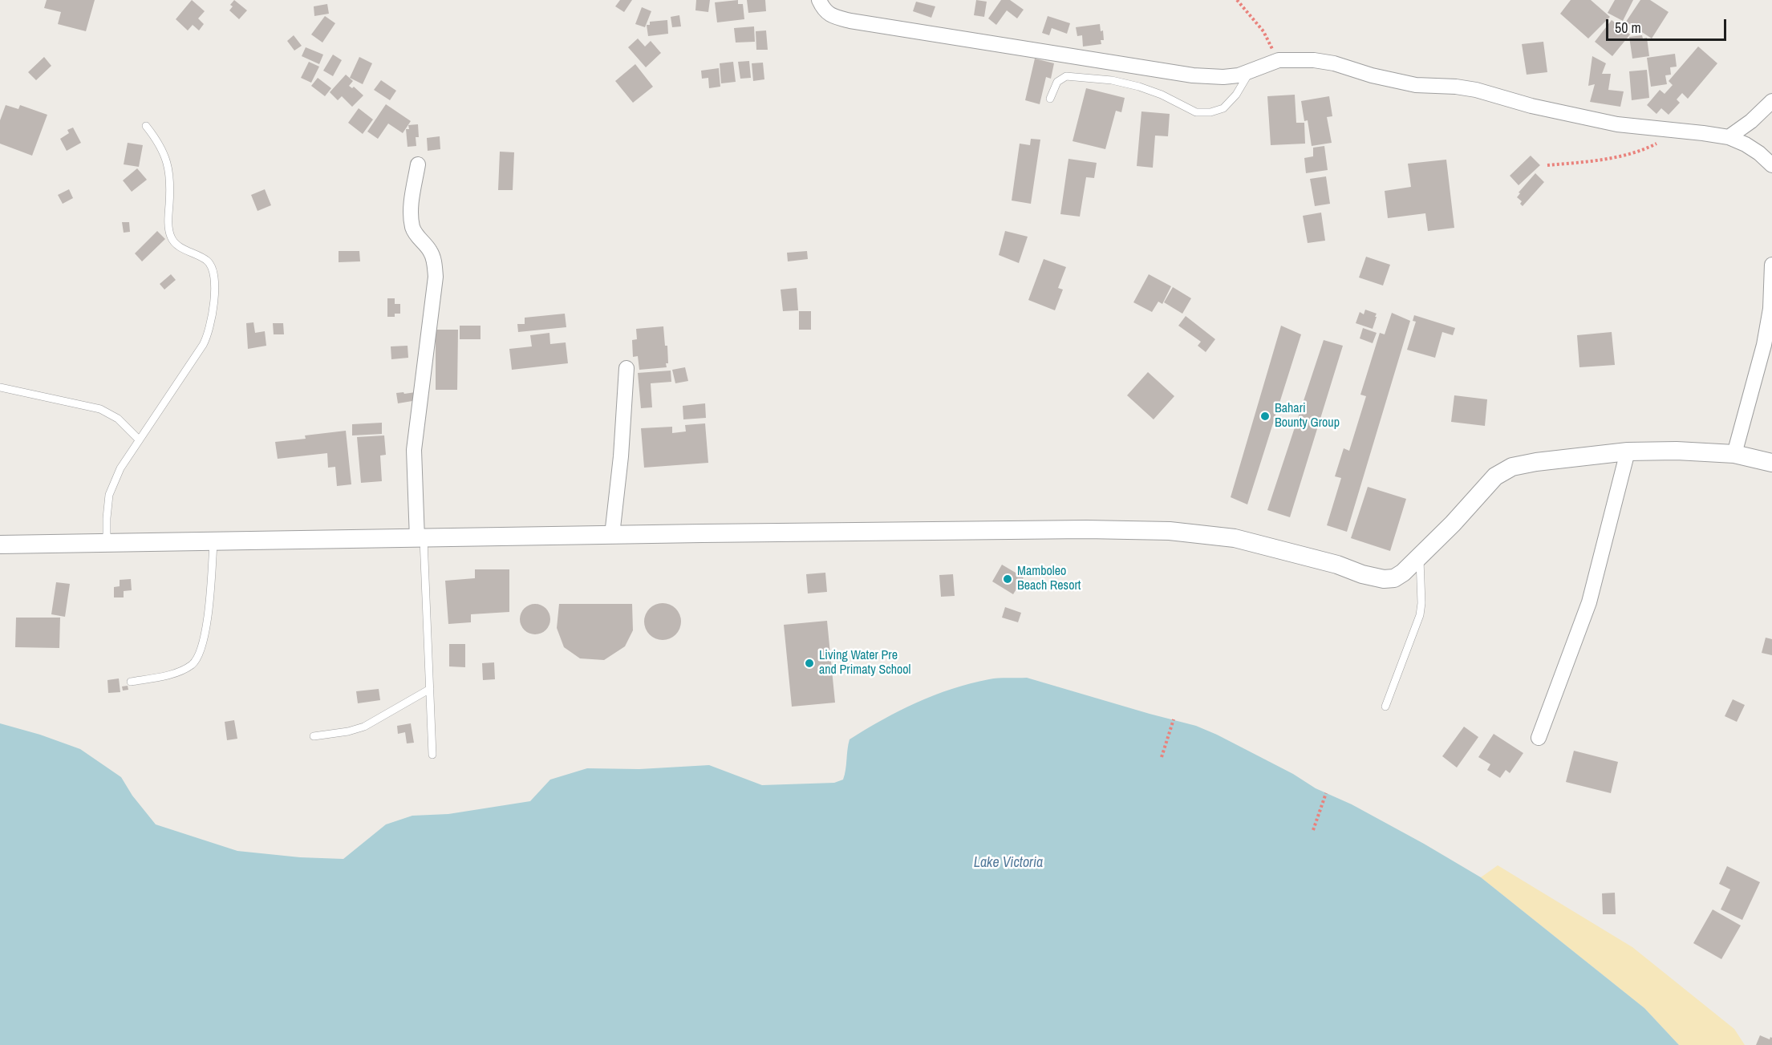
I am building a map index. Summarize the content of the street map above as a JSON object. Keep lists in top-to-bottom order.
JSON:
{
  "water": ["Lake Victoria"],
  "places": ["Bahari Bounty Group", "Mamboleo Beach Resort", "Living Water Pre and Primaty School"],
  "scale_bar": "50 m"
}
